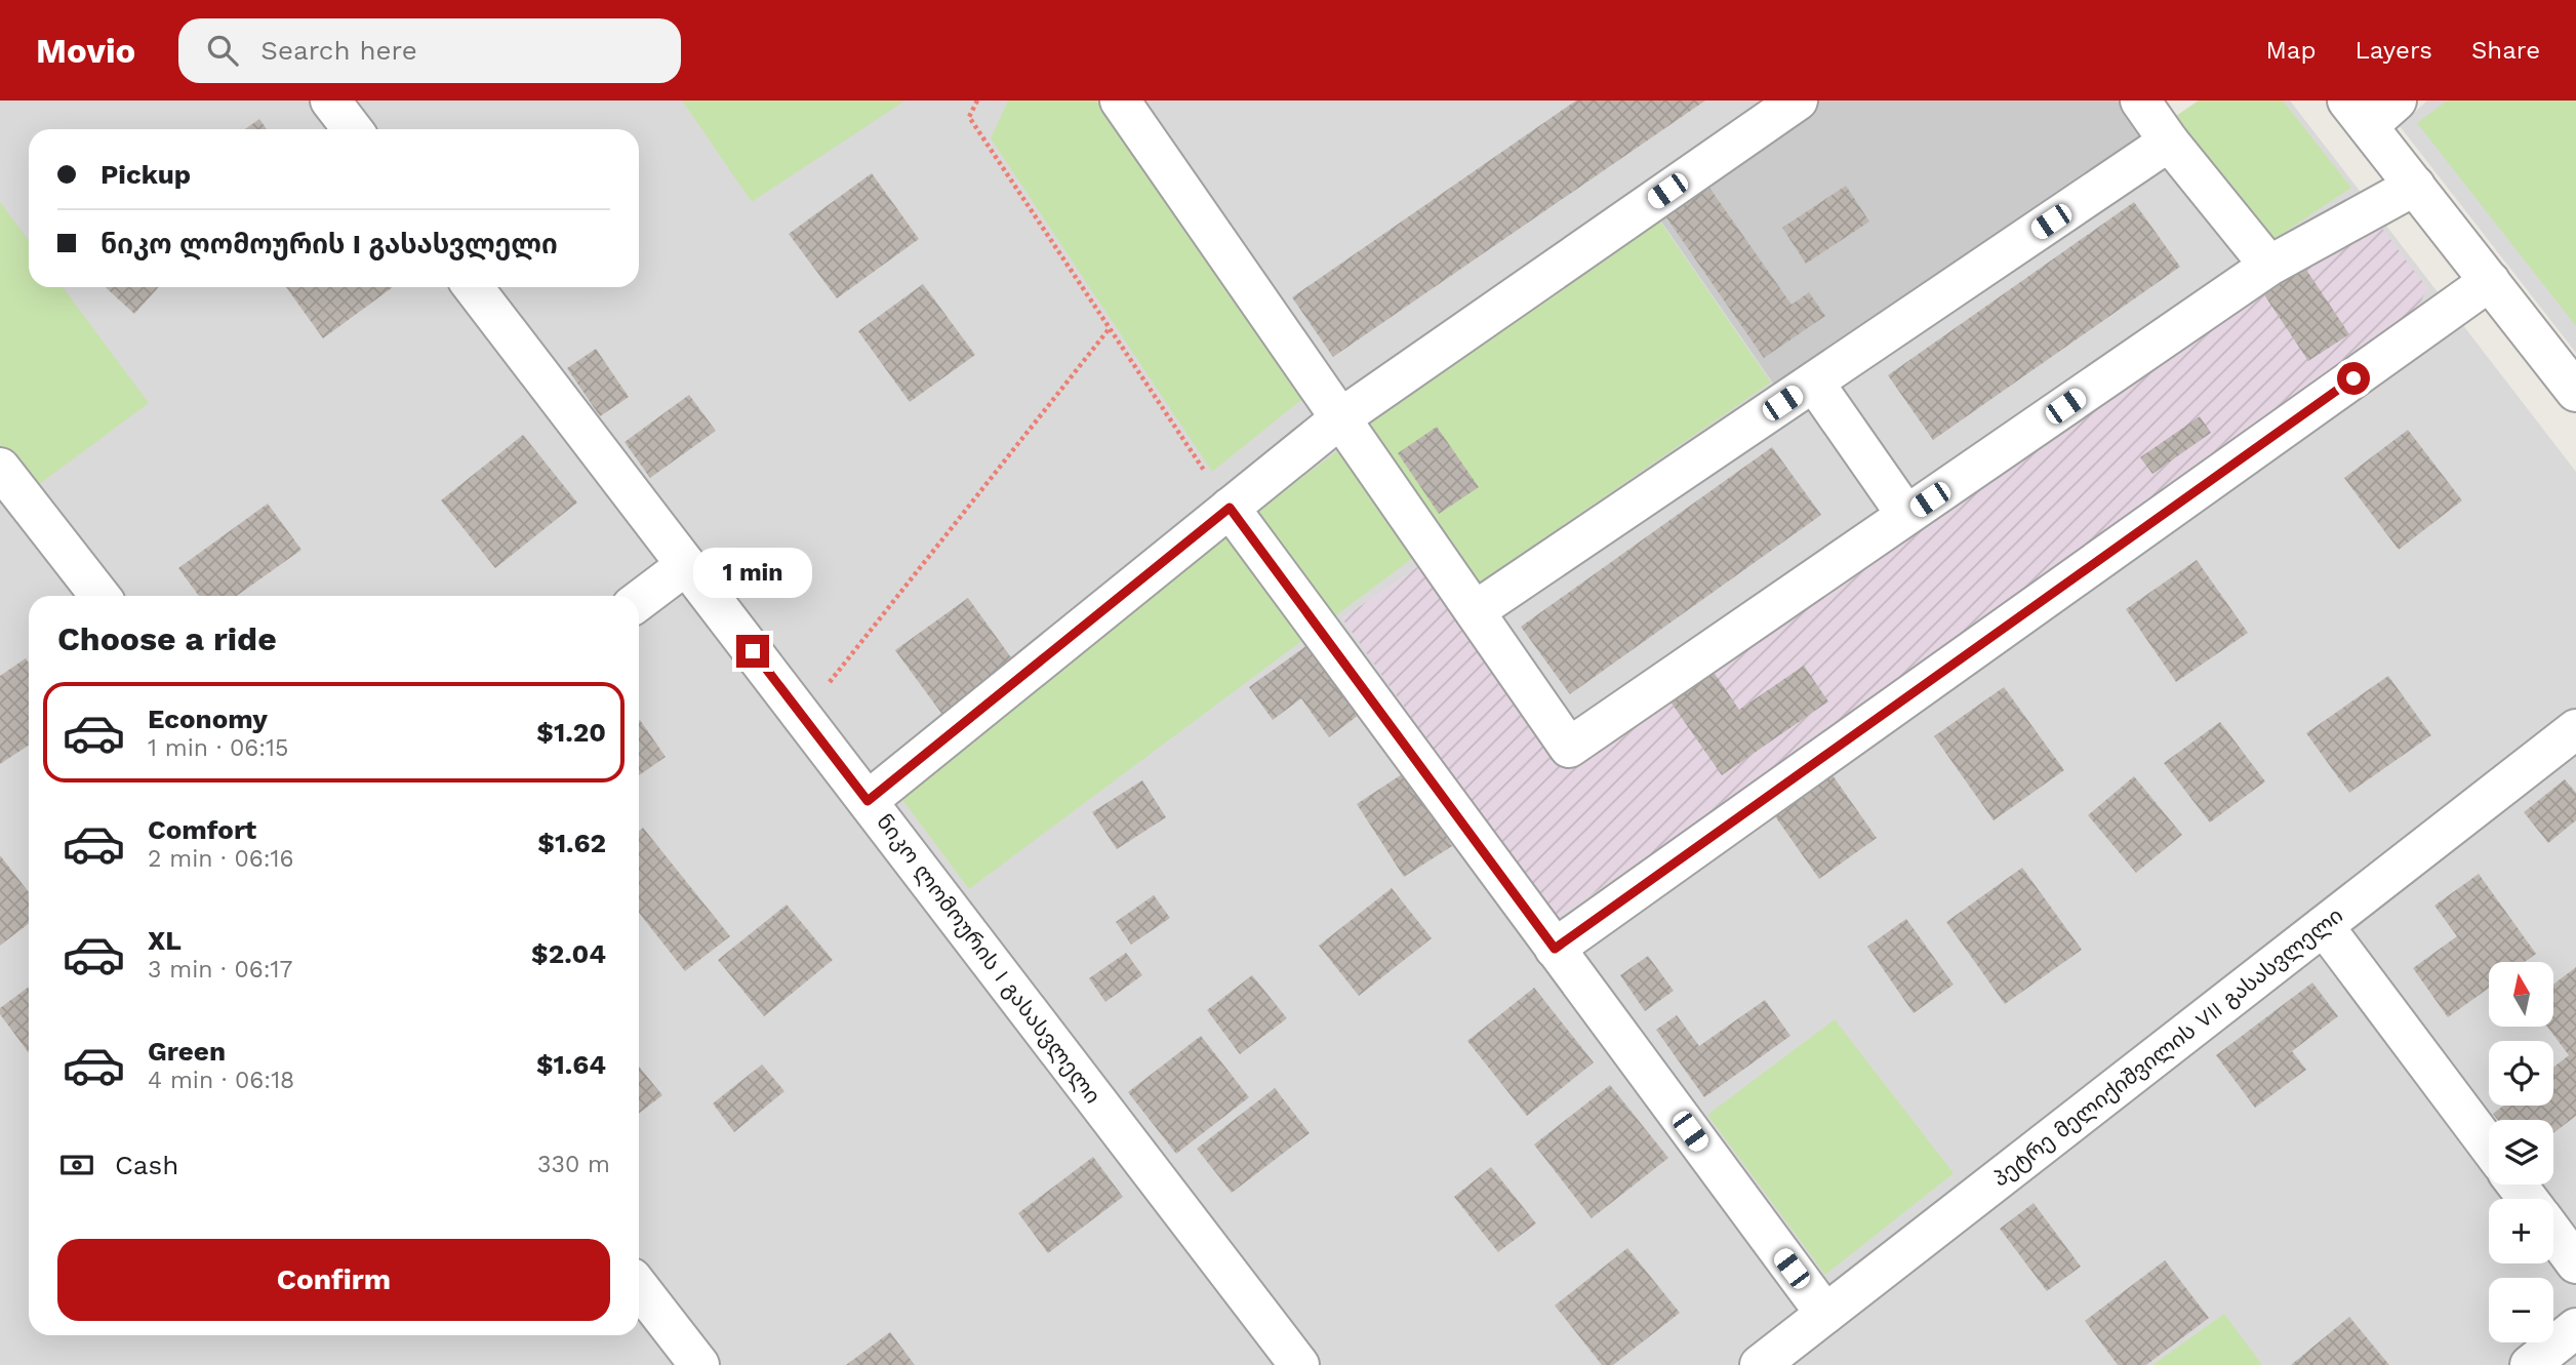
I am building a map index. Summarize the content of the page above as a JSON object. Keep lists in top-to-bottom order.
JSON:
{
  "streets": {
    "street": ["ნიკო ლომოურის I გასასვლელი", "პეტრე მელიქიშვილის VII გასასვლელი"]
  },
  "north": "top",
  "page": {
    "header": "Movio",
    "search": "Search here",
    "nav": ["Map", "Layers", "Share"],
    "banner": ["Pickup", "ნიკო ლომოურის I გასასვლელი"],
    "bubble": "1 min",
    "heading": "Choose a ride",
    "list": [
      {
        "name": "Economy",
        "note": "1 min · 06:15",
        "value": "$1.20"
      },
      {
        "name": "Comfort",
        "note": "2 min · 06:16",
        "value": "$1.62"
      },
      {
        "name": "XL",
        "note": "3 min · 06:17",
        "value": "$2.04"
      },
      {
        "name": "Green",
        "note": "4 min · 06:18",
        "value": "$1.64"
      }
    ],
    "map_buttons": ["+", "−"],
    "pay": ["Cash", "330 m"],
    "buttons": "Confirm"
  }
}
